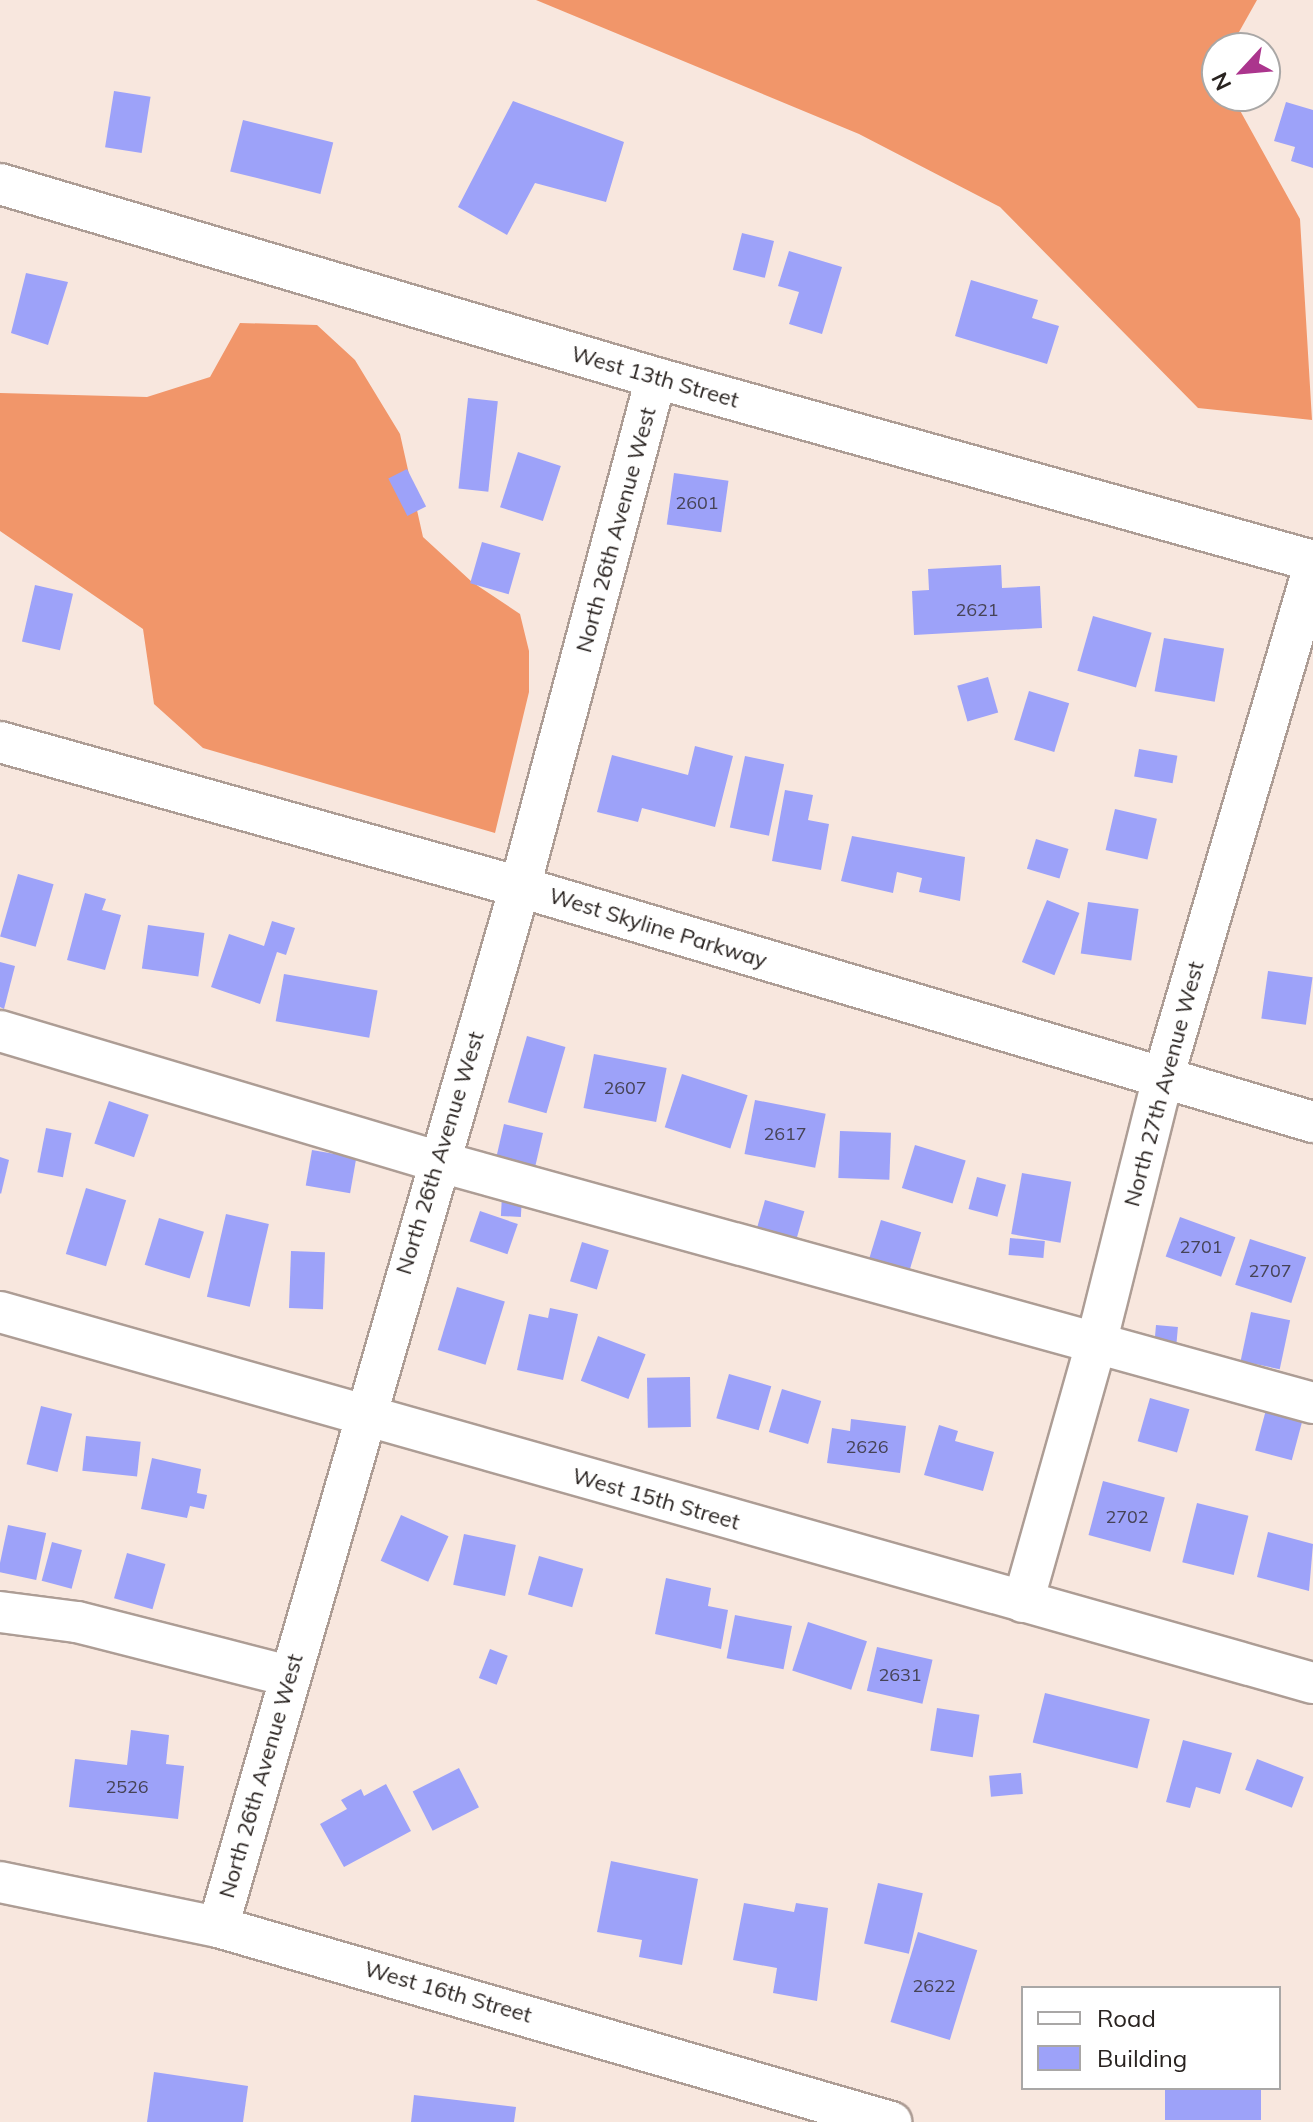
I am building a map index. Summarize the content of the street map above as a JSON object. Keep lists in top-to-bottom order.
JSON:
{
  "streets": {
    "street": [
      "West 13th Street",
      "North 26th Avenue West",
      "West Skyline Parkway",
      "North 27th Avenue West",
      "West 15th Street",
      "West 16th Street"
    ]
  },
  "crossings": [
    ["West 13th Street", "North 26th Avenue West"],
    ["North 26th Avenue West", "West Skyline Parkway"],
    ["North 26th Avenue West", "West 15th Street"],
    ["North 26th Avenue West", "West 16th Street"],
    ["West Skyline Parkway", "North 27th Avenue West"],
    ["North 27th Avenue West", "West 15th Street"]
  ],
  "house_numbers": [
    "2601",
    "2621",
    "2607",
    "2617",
    "2701",
    "2707",
    "2626",
    "2702",
    "2631",
    "2526",
    "2622"
  ],
  "legend": ["Road", "Building"],
  "north": "bottom left"
}
